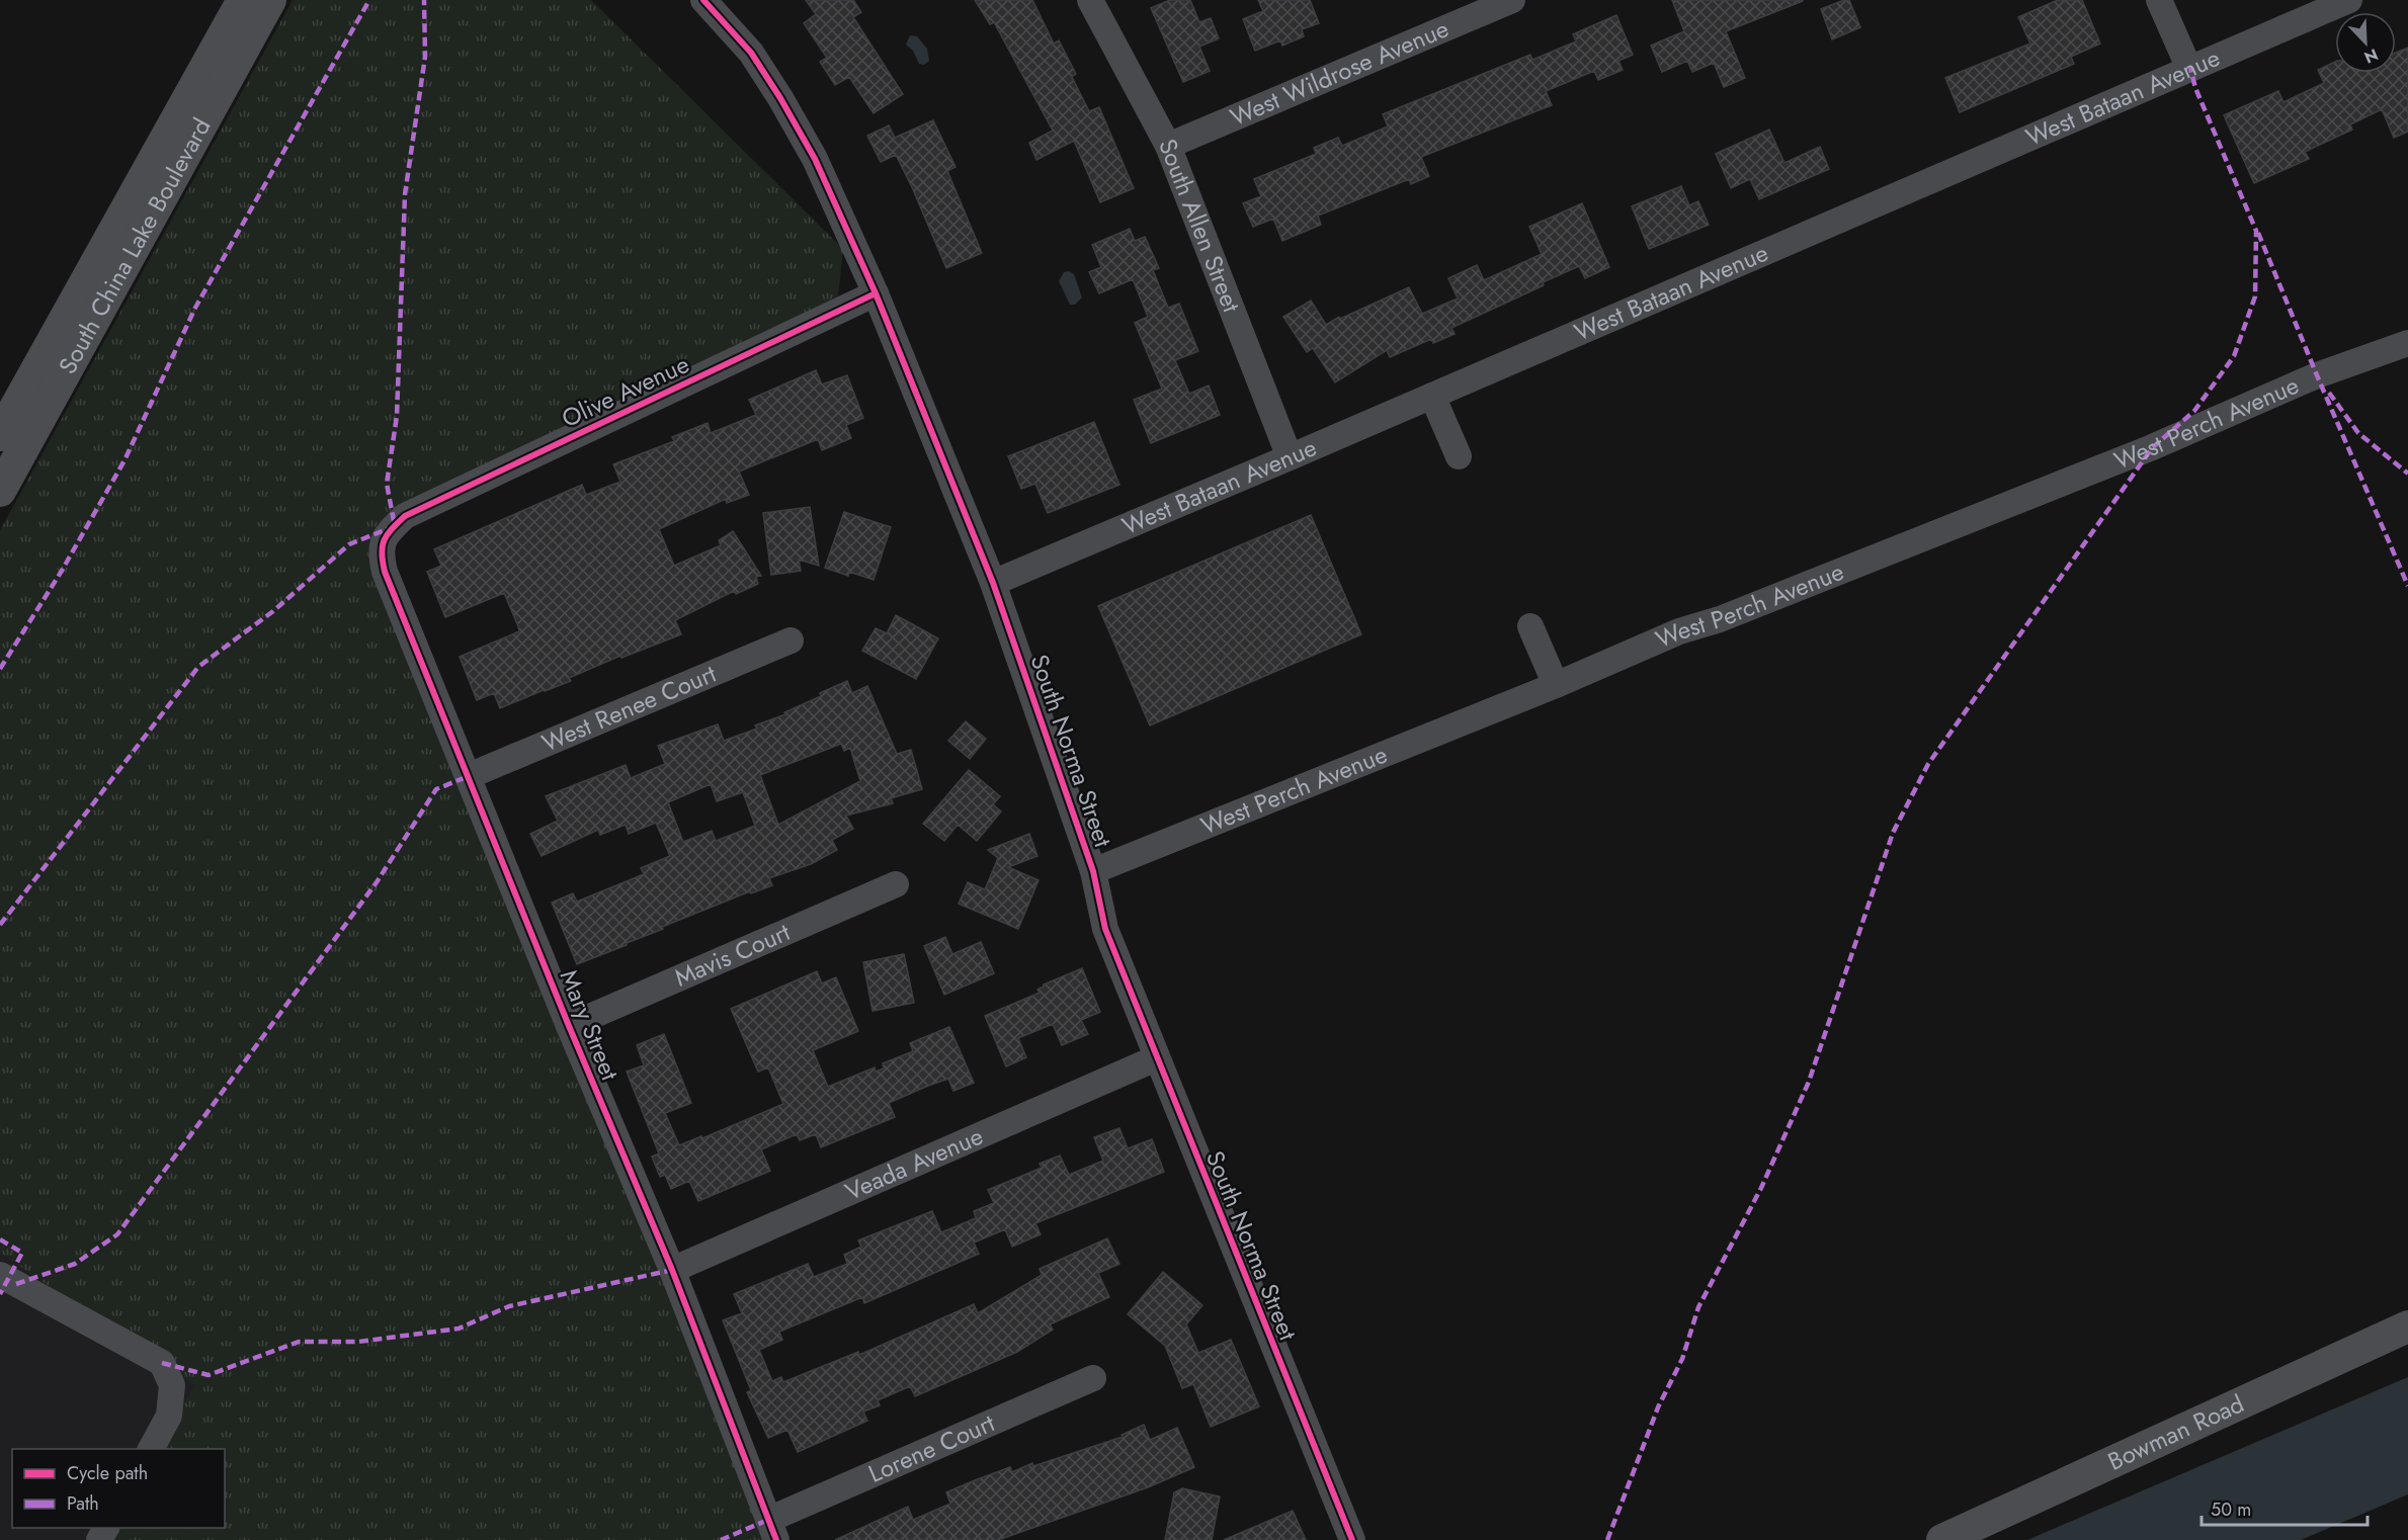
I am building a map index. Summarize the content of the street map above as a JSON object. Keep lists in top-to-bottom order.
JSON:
{
  "streets": {
    "main road": ["South China Lake Boulevard", "Bowman Road"],
    "street": [
      "West Wildrose Avenue",
      "West Bataan Avenue",
      "South Allen Street",
      "Olive Avenue",
      "West Perch Avenue",
      "West Renee Court",
      "South Norma Street",
      "Mavis Court",
      "Mary Street",
      "Veada Avenue",
      "Lorene Court"
    ]
  },
  "crossings": [
    ["West Wildrose Avenue", "South Allen Street"],
    ["West Bataan Avenue", "South Allen Street"],
    ["West Bataan Avenue", "South Norma Street"],
    ["Olive Avenue", "South Norma Street"],
    ["Olive Avenue", "Mary Street"],
    ["West Perch Avenue", "South Norma Street"],
    ["West Renee Court", "Mary Street"],
    ["South Norma Street", "Veada Avenue"],
    ["Mavis Court", "Mary Street"],
    ["Mary Street", "Veada Avenue"],
    ["Mary Street", "Lorene Court"]
  ],
  "legend": ["Cycle path", "Path"],
  "scale_bar": "50 m",
  "north": "bottom right"
}
